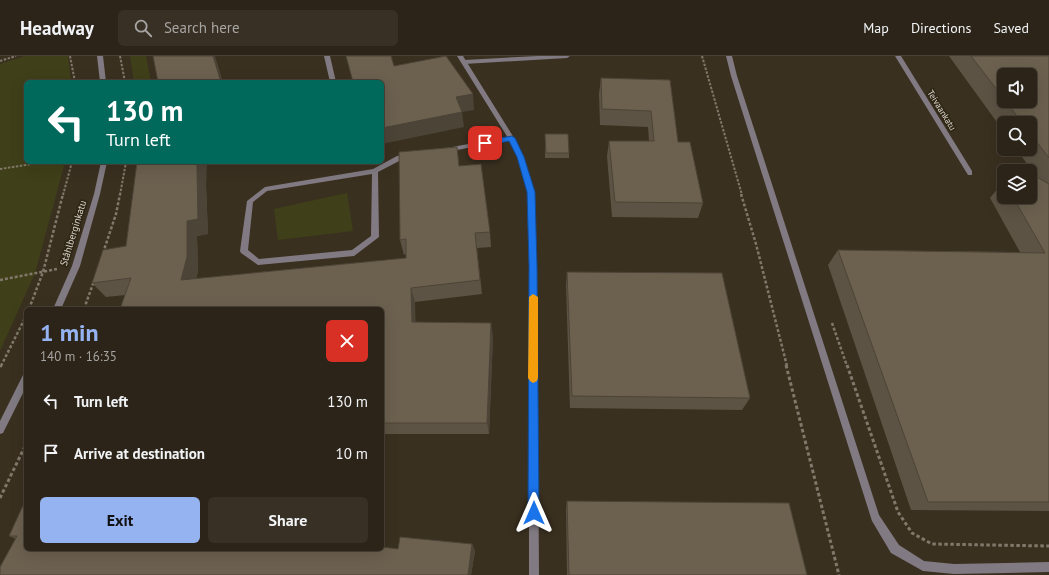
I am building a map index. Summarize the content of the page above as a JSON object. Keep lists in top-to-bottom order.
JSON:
{
  "streets": {
    "street": ["Teivaankatu", "Ståhlberginkatu"]
  },
  "page": {
    "header": "Headway",
    "search": "Search here",
    "nav": ["Map", "Directions", "Saved"],
    "turn": ["130 m", "Turn left"],
    "heading": ["1 min", "140 m · 16:35"],
    "list": [
      {
        "name": "Turn left",
        "value": "130 m"
      },
      {
        "name": "Arrive at destination",
        "value": "10 m"
      }
    ],
    "buttons": ["Exit", "Share"]
  }
}
